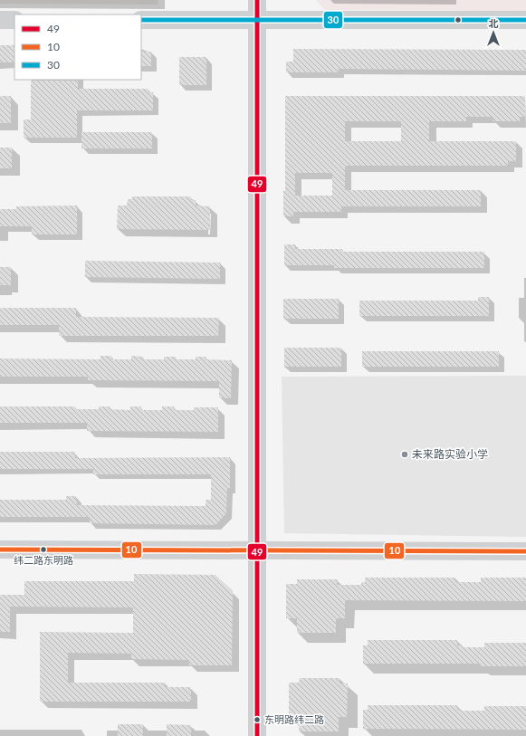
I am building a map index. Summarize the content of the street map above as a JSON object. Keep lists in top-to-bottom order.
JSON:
{
  "places": ["未来路实验小学", "纬二路东明路", "东明路纬二路"],
  "lines": ["transit line 49", "transit line 30", "transit line 10"],
  "legend": ["49", "10", "30"],
  "north": "top"
}
